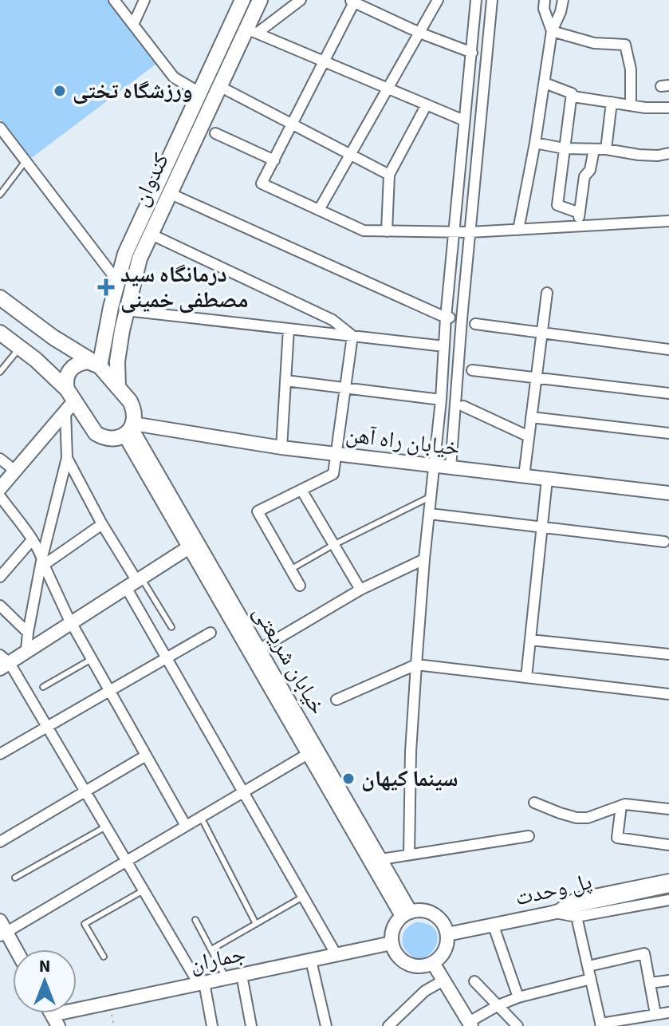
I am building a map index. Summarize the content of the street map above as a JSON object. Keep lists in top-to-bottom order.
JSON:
{
  "streets": {
    "main road": ["کندوان"],
    "street": [
      "خیابان راه آهن",
      "خیابان شریعتی",
      "پل وحدت",
      "جماران"
    ]
  },
  "crossings": [
    ["کندوان", "خیابان راه آهن"],
    ["کندوان", "خیابان شریعتی"],
    ["خیابان راه آهن", "خیابان شریعتی"],
    ["خیابان شریعتی", "پل وحدت"],
    ["خیابان شریعتی", "جماران"],
    ["پل وحدت", "جماران"]
  ],
  "places": {
    "other": ["ورزشگاه تختی", "سینما کیهان"],
    "health": ["درمانگاه سید مصطفی خمینی"]
  },
  "north": "top"
}
